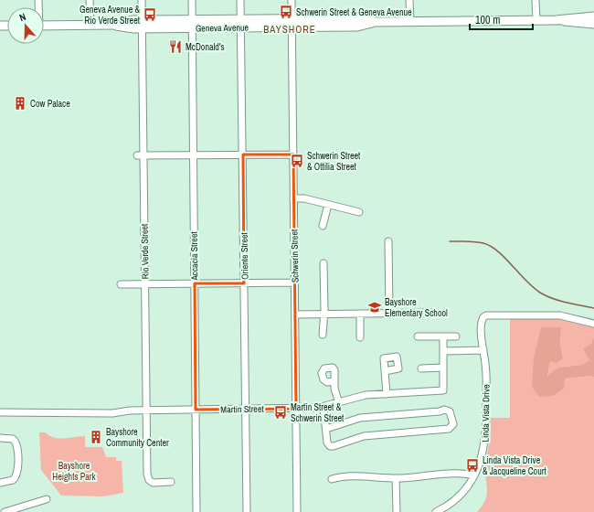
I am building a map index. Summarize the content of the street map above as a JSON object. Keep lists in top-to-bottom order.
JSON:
{
  "streets": {
    "main road": ["Geneva Avenue"],
    "street": [
      "Rio Verde Street",
      "Accacia Street",
      "Oriente Street",
      "Schwerin Street",
      "Martin Street",
      "Linda Vista Drive"
    ]
  },
  "crossings": [
    ["Geneva Avenue", "Rio Verde Street"],
    ["Geneva Avenue", "Accacia Street"],
    ["Geneva Avenue", "Oriente Street"],
    ["Geneva Avenue", "Schwerin Street"],
    ["Rio Verde Street", "Martin Street"],
    ["Accacia Street", "Martin Street"],
    ["Oriente Street", "Martin Street"],
    ["Schwerin Street", "Martin Street"]
  ],
  "districts": ["BAYSHORE"],
  "parks": ["Bayshore Heights Park"],
  "places": {
    "bus stop": [
      "Schwerin Street & Geneva Avenue",
      "Geneva Avenue & Rio Verde Street",
      "Schwerin Street & Ottilia Street",
      "Martin Street & Schwerin Street",
      "Linda Vista Drive & Jacqueline Court"
    ],
    "restaurant": ["McDonald's"],
    "building": ["Cow Palace", "Bayshore Community Center"],
    "school or university": ["Bayshore Elementary School"]
  },
  "scale_bar": "100 m",
  "north": "top"
}
